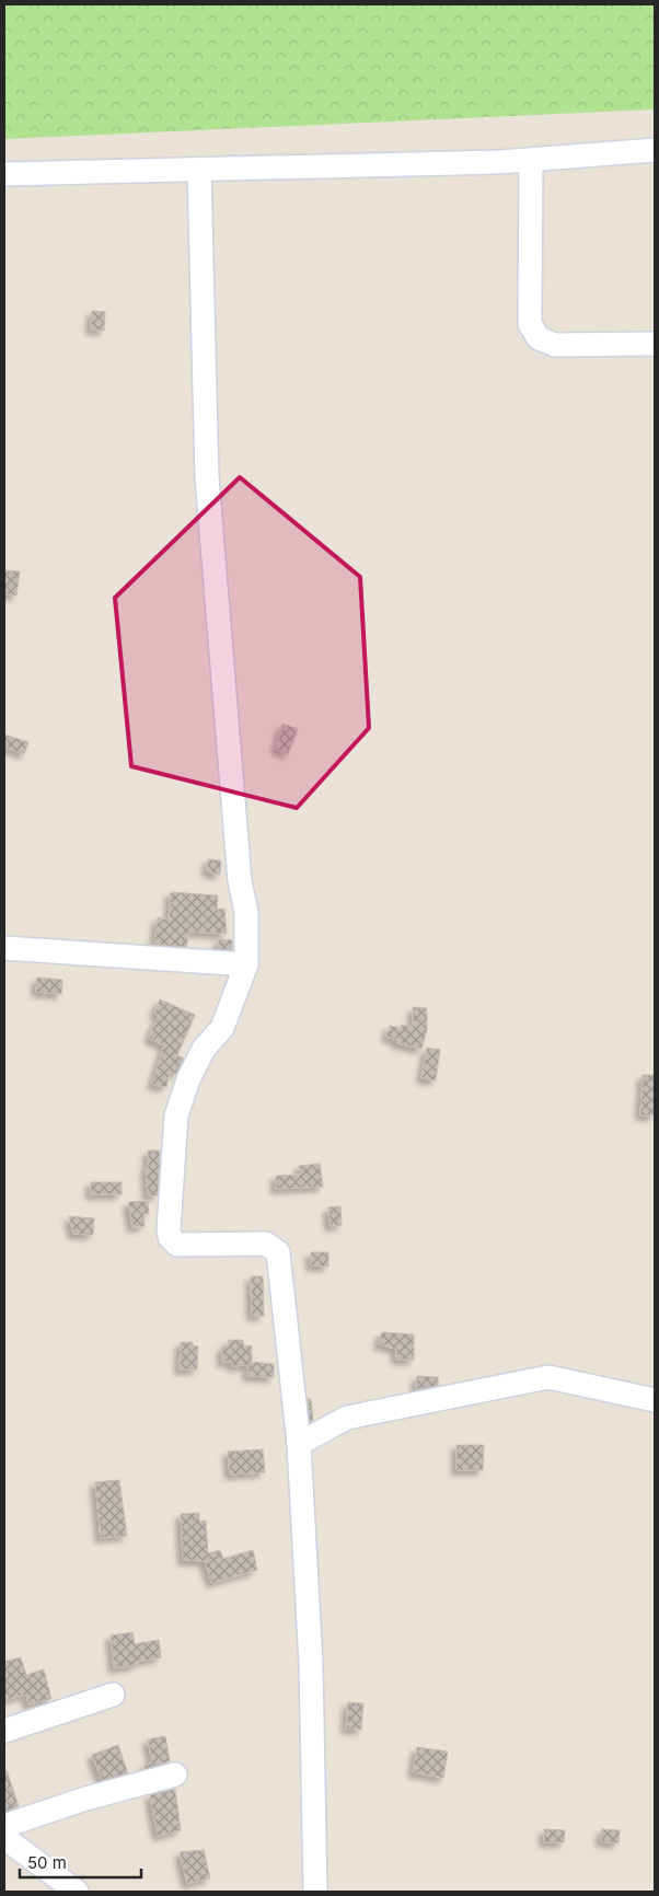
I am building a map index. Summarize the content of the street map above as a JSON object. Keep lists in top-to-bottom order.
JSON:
{
  "scale_bar": "50 m"
}
